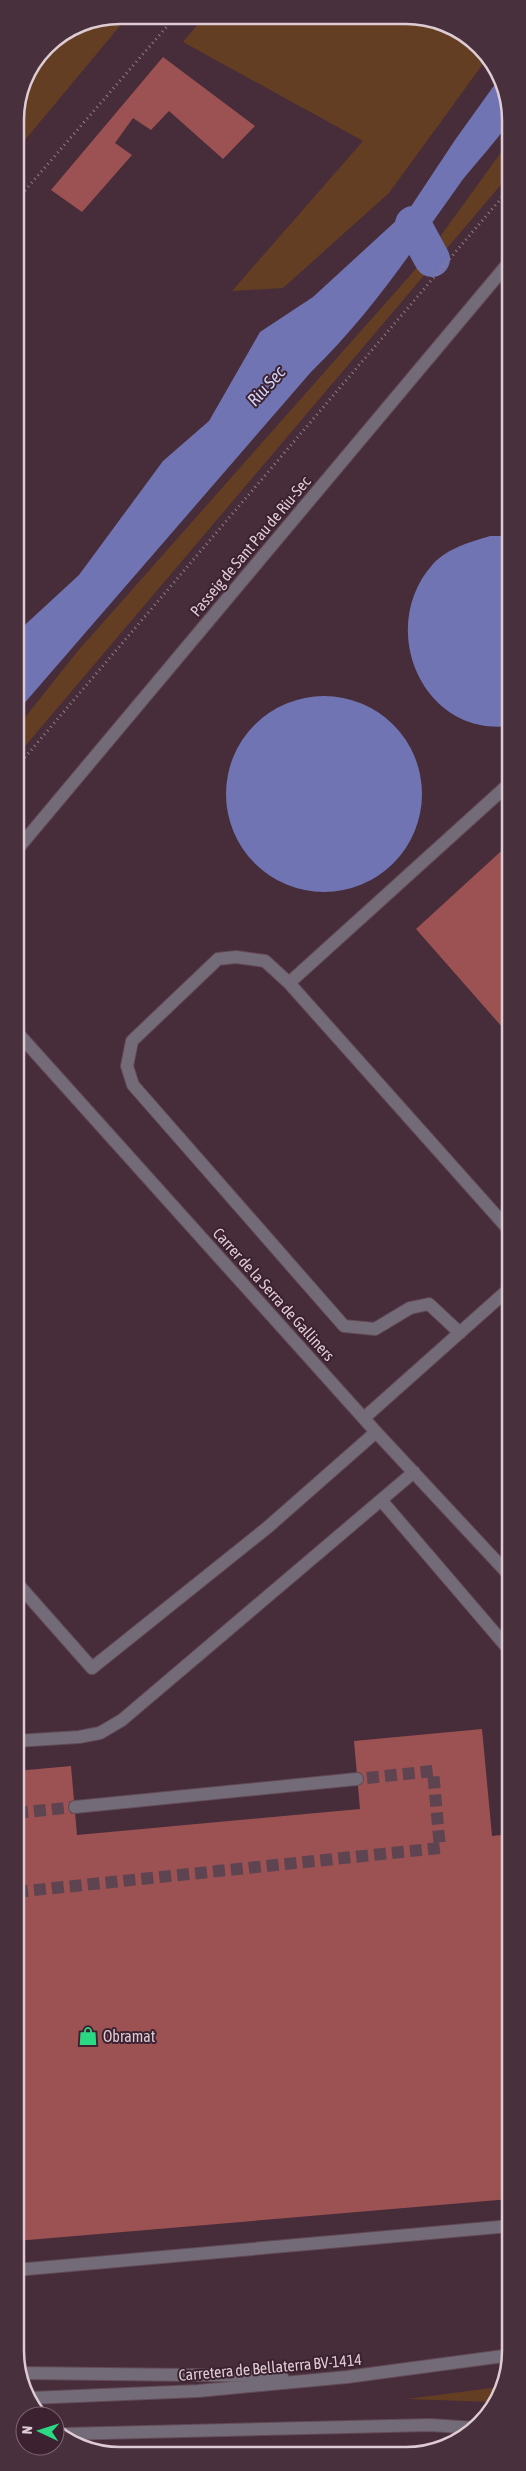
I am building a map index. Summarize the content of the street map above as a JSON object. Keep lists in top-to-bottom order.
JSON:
{
  "streets": {
    "street": ["Passeig de Sant Pau de Riu-Sec", "Carrer de la Serra de Galliners", "Carretera de Bellaterra BV-1414"]
  },
  "water": ["Riu Sec"],
  "places": {
    "shop": ["Obramat"]
  },
  "north": "left"
}
